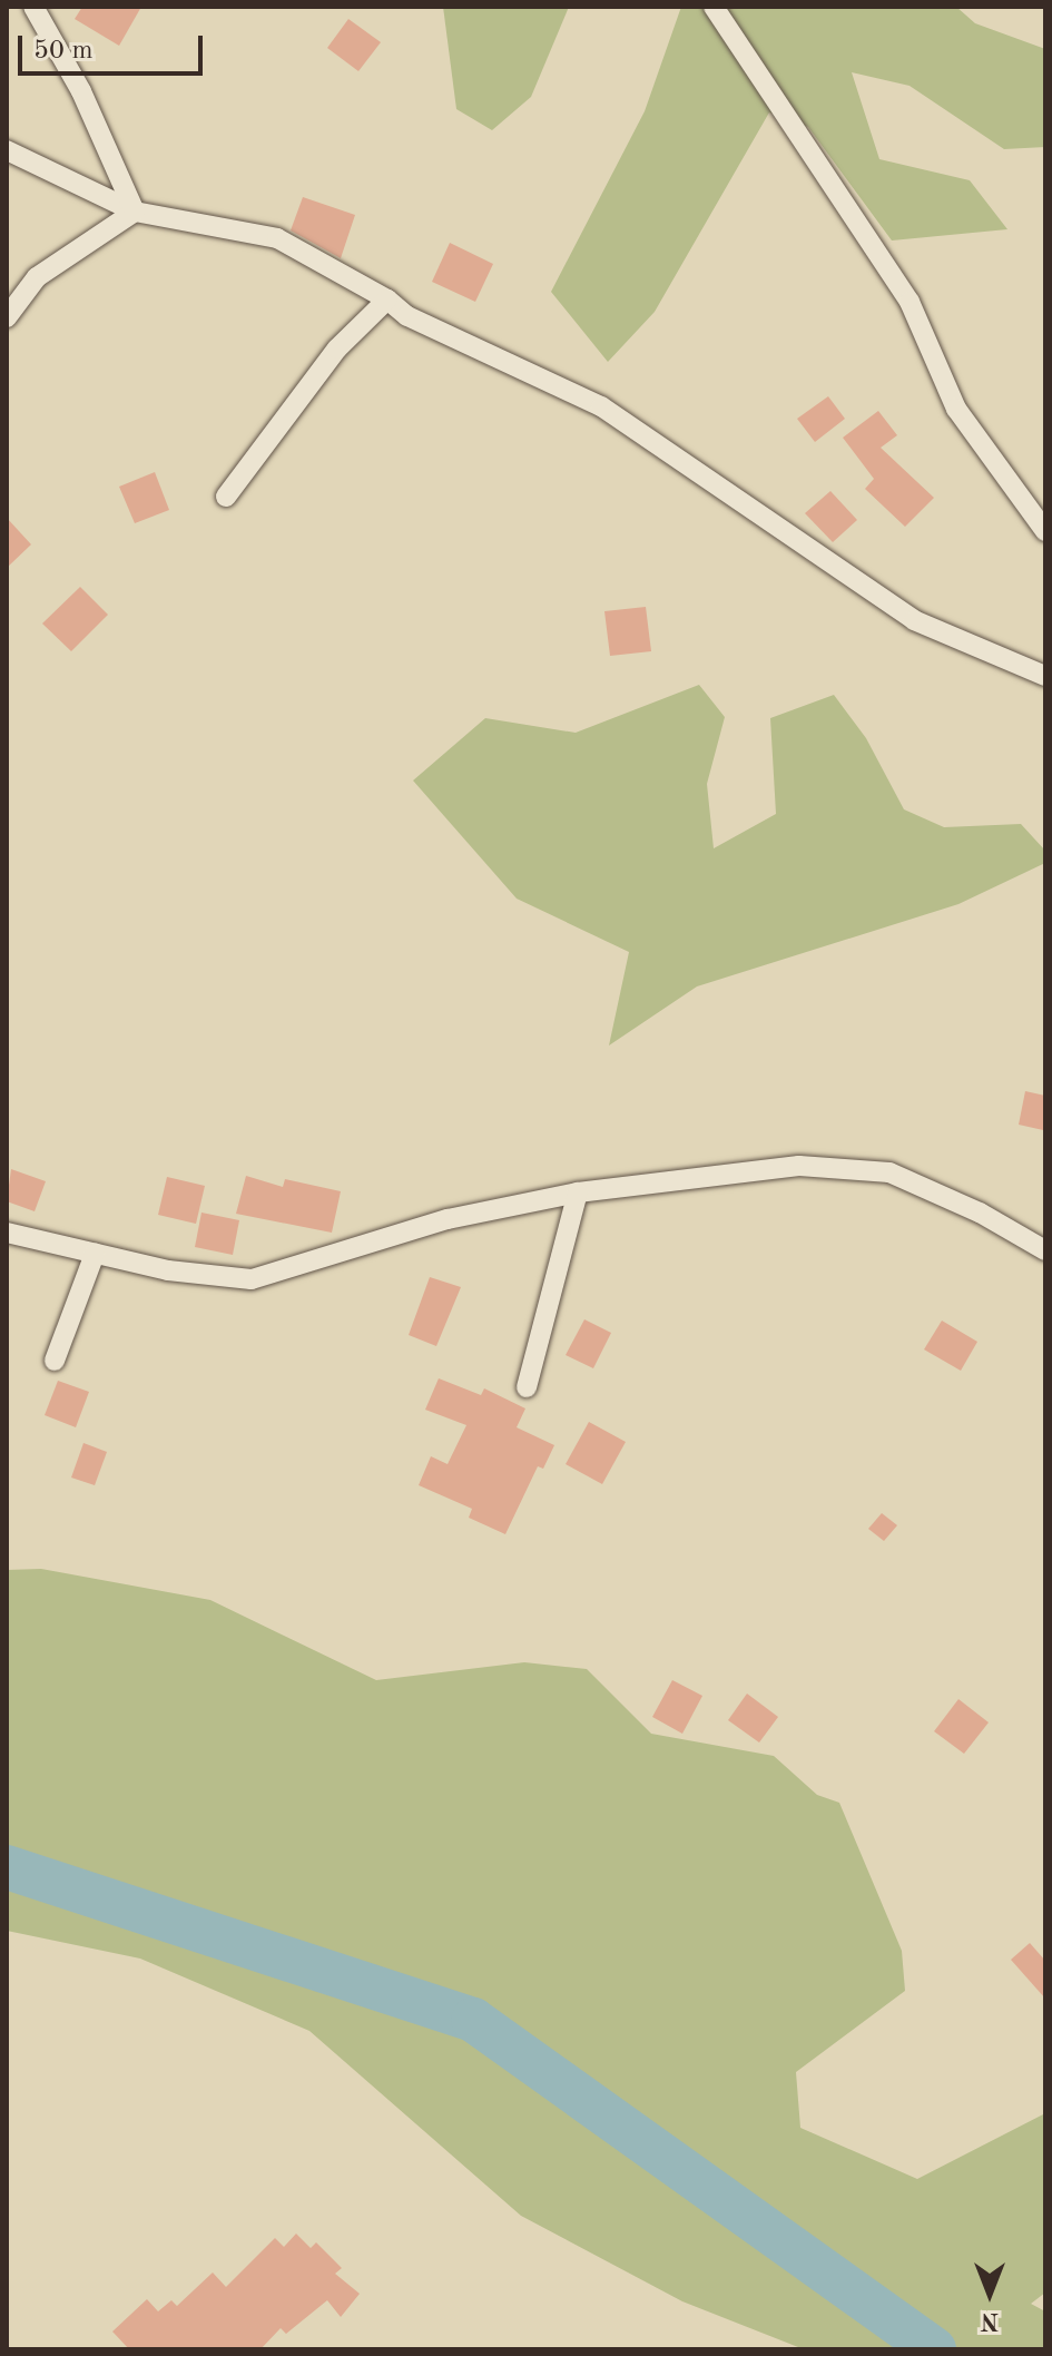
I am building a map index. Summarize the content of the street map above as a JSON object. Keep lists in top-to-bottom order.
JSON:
{
  "scale_bar": "50 m",
  "north": "bottom"
}
